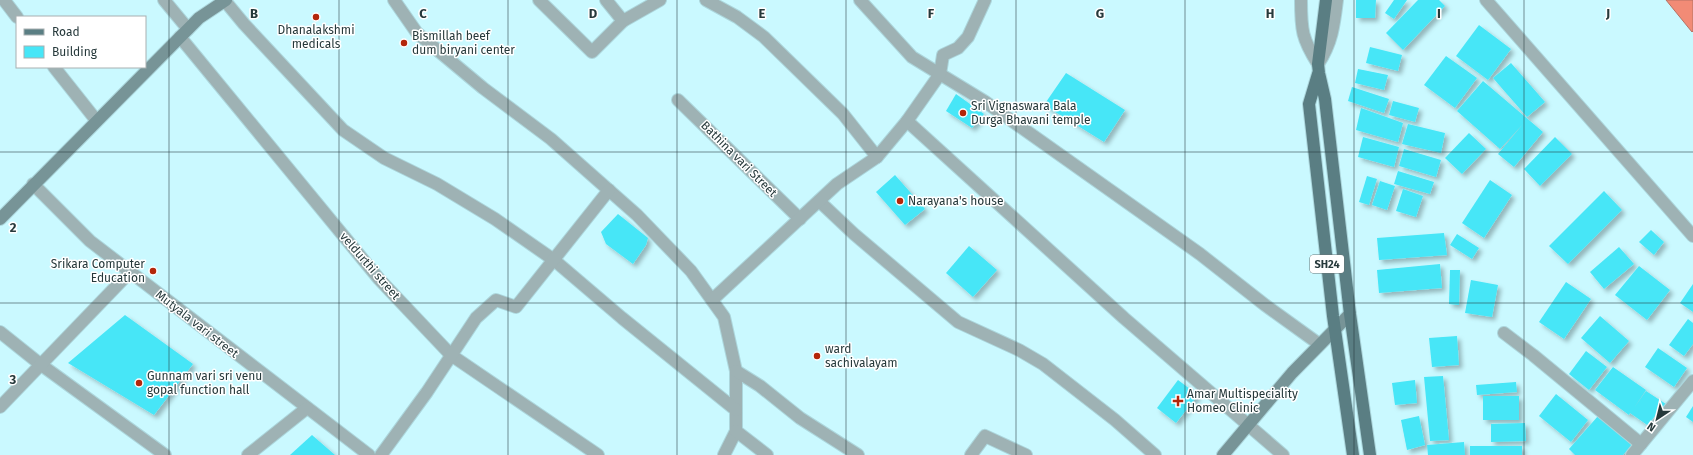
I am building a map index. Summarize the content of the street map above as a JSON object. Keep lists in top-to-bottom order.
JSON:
{
  "streets": {
    "main road": ["SH24"],
    "street": ["Bathina vari Street", "veldurthi street", "Mutyala vari street"]
  },
  "places": {
    "other": [
      "Dhanalakshmi medicals",
      "Bismillah beef dum biryani center",
      "Sri Vignaswara Bala Durga Bhavani temple",
      "Narayana's house",
      "Srikara Computer Education",
      "ward sachivalayam",
      "Gunnam vari sri venu gopal function hall"
    ],
    "health": ["Amar Multispeciality Homeo Clinic"]
  },
  "legend": ["Road", "Building"],
  "north": "bottom left",
  "grid": {
    "columns": [
      "B",
      "C",
      "D",
      "E",
      "F",
      "G",
      "H",
      "I",
      "J"
    ],
    "rows": ["2", "3"]
  }
}
